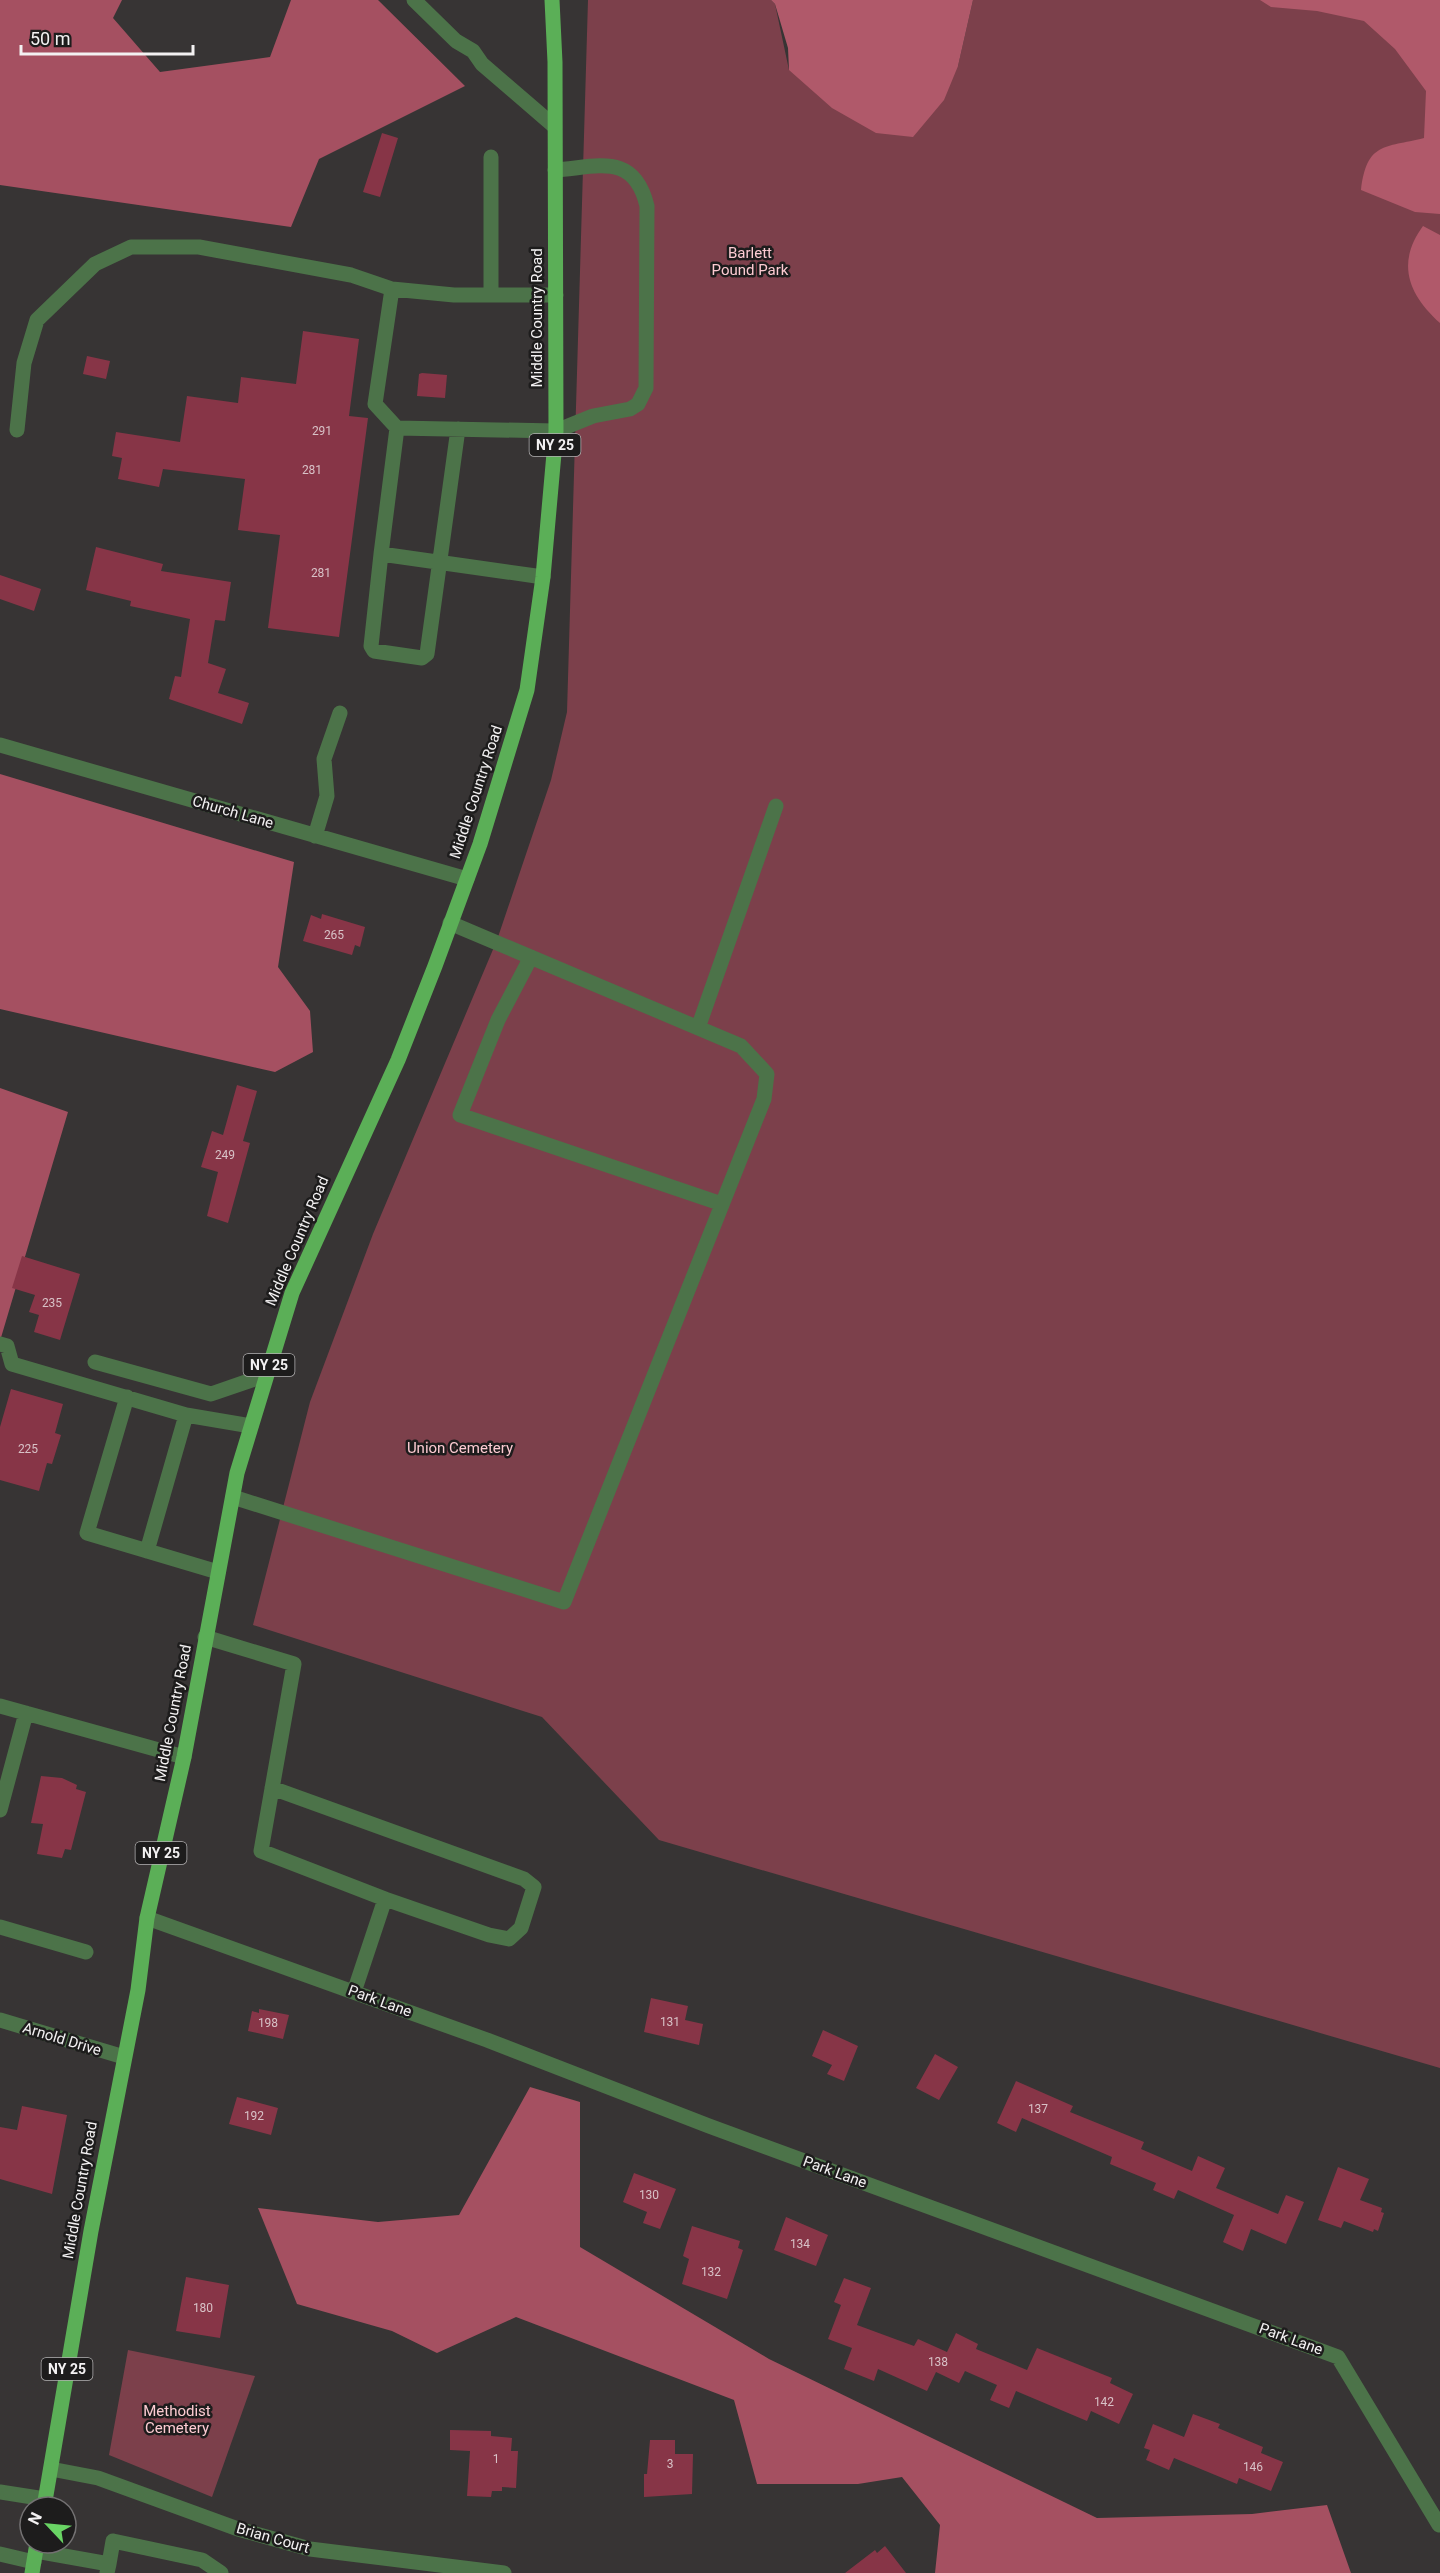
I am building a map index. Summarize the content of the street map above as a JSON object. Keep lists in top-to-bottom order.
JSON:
{
  "streets": {
    "main road": ["Middle Country Road", "NY 25"],
    "street": [
      "Church Lane",
      "Park Lane",
      "Arnold Drive",
      "Brian Court"
    ]
  },
  "crossings": [
    ["Middle Country Road", "Church Lane"],
    ["Middle Country Road", "Park Lane"],
    ["Middle Country Road", "Arnold Drive"],
    ["Middle Country Road", "Brian Court"]
  ],
  "parks": ["Barlett Pound Park", "Union Cemetery", "Methodist Cemetery"],
  "house_numbers": [
    "291",
    "281",
    "281",
    "265",
    "249",
    "235",
    "225",
    "131",
    "198",
    "137",
    "192",
    "130",
    "134",
    "132",
    "180",
    "138",
    "142",
    "1",
    "3",
    "146"
  ],
  "scale_bar": "50 m",
  "north": "top left"
}
